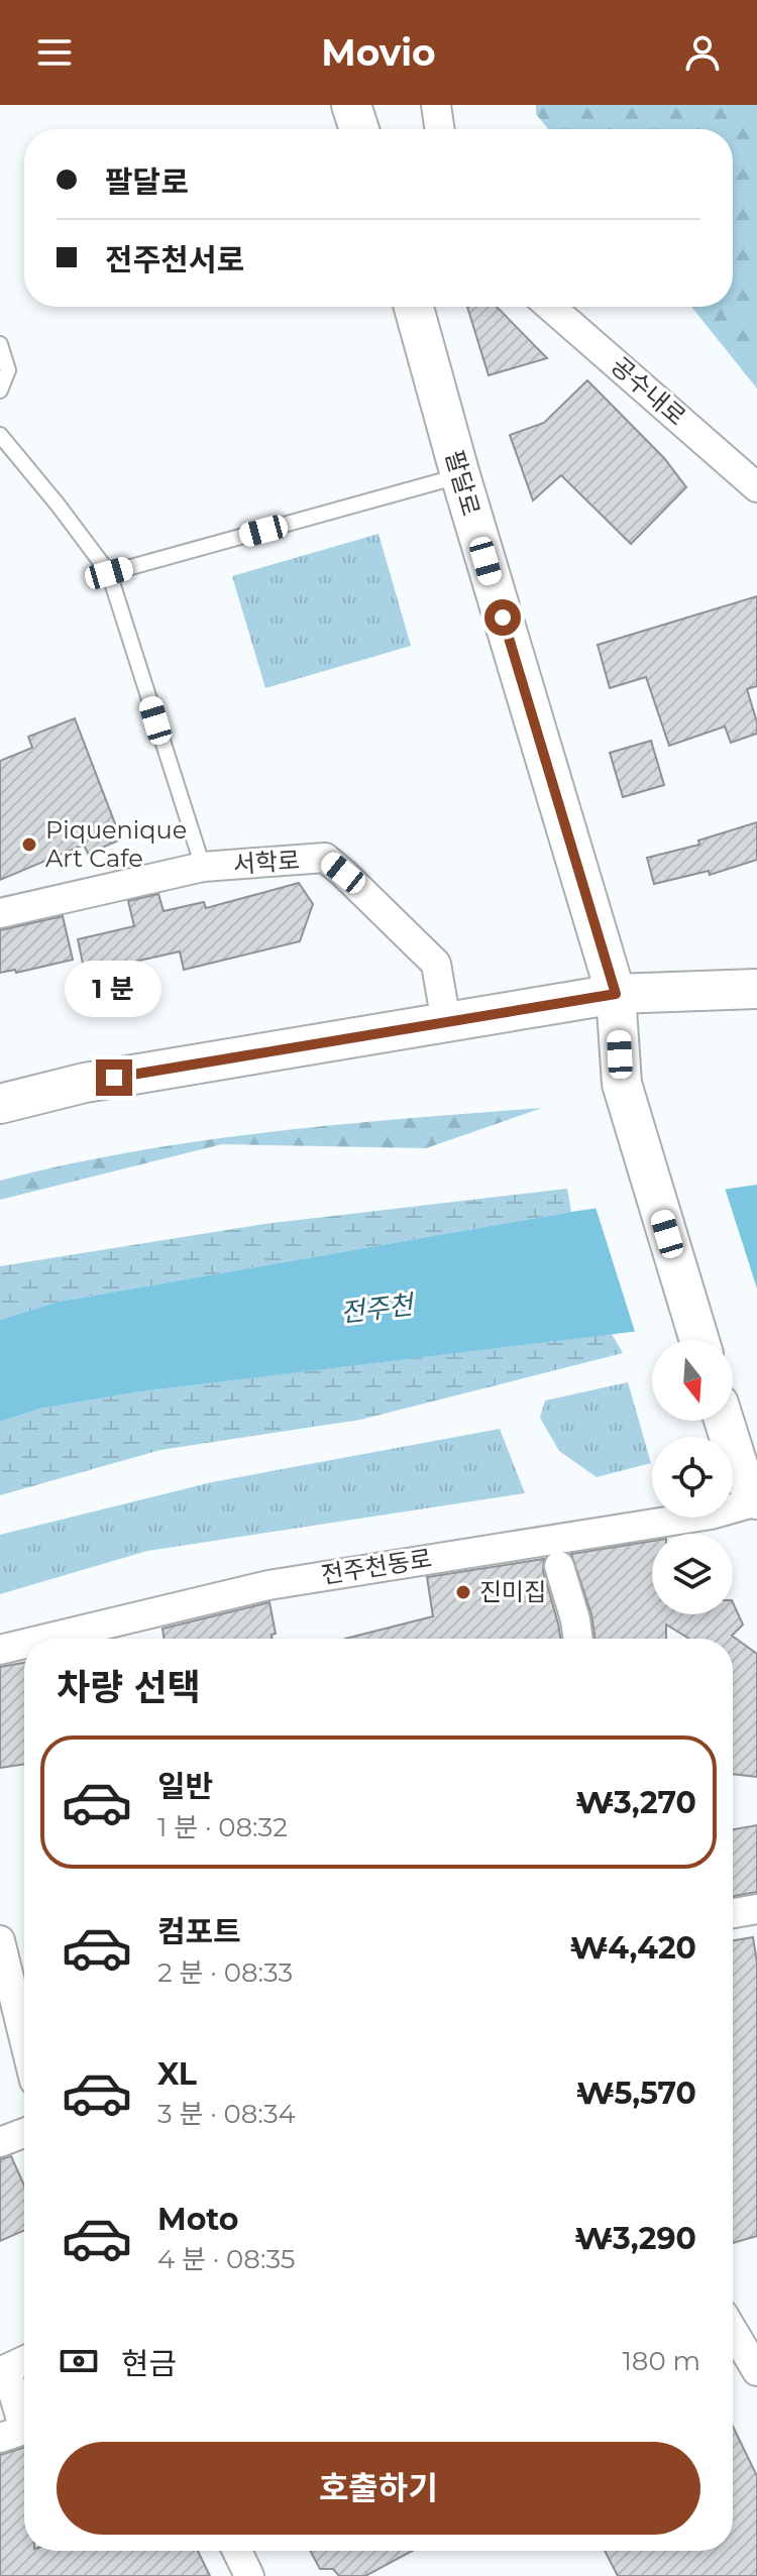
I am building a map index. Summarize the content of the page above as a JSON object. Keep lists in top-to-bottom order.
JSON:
{
  "streets": {
    "street": [
      "공수내로",
      "팔달로",
      "서학로",
      "전주천동로"
    ]
  },
  "water": ["전주천"],
  "places": ["Piquenique Art Cafe", "진미집"],
  "north": "bottom",
  "page": {
    "header": "Movio",
    "banner": ["팔달로", "전주천서로"],
    "bubble": "1 분",
    "heading": "차량 선택",
    "list": [
      {
        "name": "일반",
        "note": "1 분 · 08:32",
        "value": "₩3,270"
      },
      {
        "name": "컴포트",
        "note": "2 분 · 08:33",
        "value": "₩4,420"
      },
      {
        "name": "XL",
        "note": "3 분 · 08:34",
        "value": "₩5,570"
      },
      {
        "name": "Moto",
        "note": "4 분 · 08:35",
        "value": "₩3,290"
      }
    ],
    "pay": ["현금", "180 m"],
    "buttons": "호출하기"
  }
}
